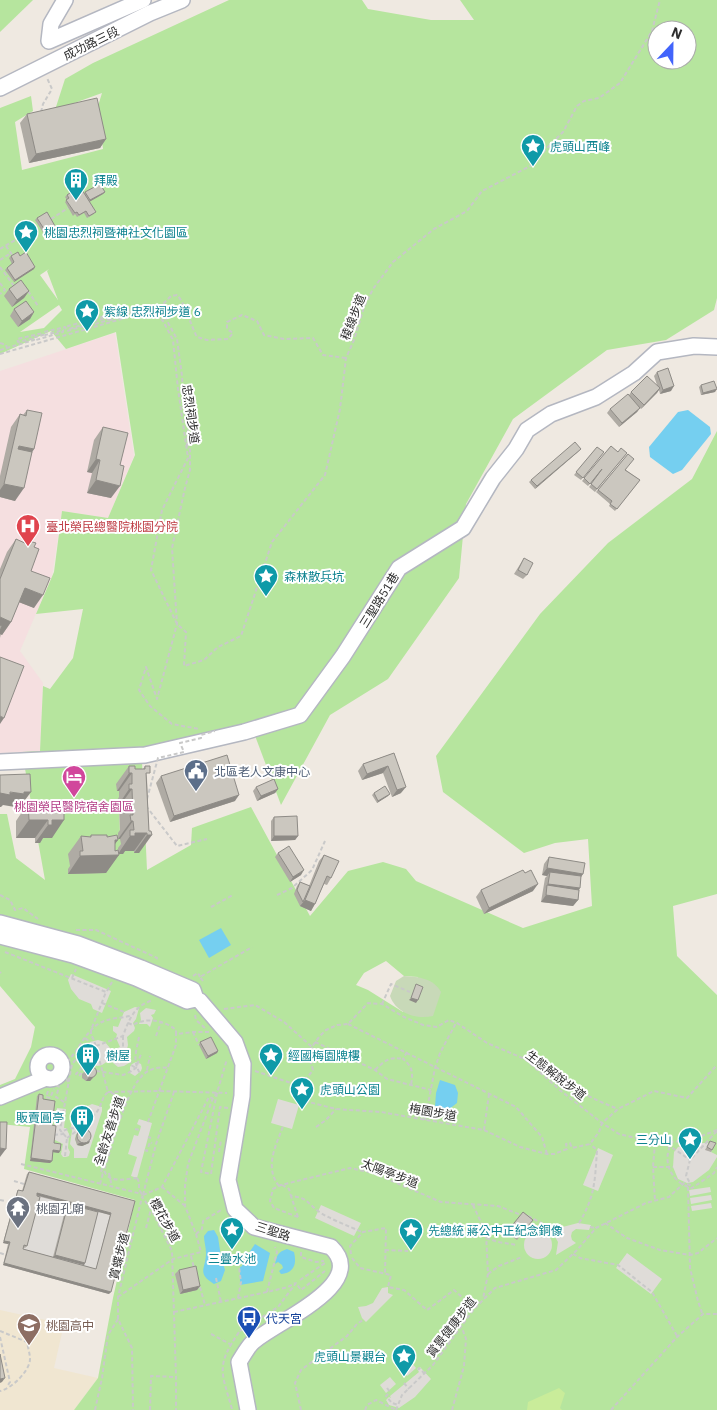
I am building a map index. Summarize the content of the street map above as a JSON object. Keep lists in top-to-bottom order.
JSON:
{
  "streets": {
    "street": ["成功路三段", "三聖路51巷", "三聖路"],
    "path": [
      "稜線步道",
      "忠烈祠步道",
      "生態解說步道",
      "梅園步道",
      "全齡友善步道",
      "太陽亭步道",
      "櫻花步道",
      "賞蝶步道",
      "賞景健康步道"
    ]
  },
  "crossings": [
    ["稜線步道", "忠烈祠步道"],
    ["櫻花步道", "賞蝶步道"]
  ],
  "places": {
    "place": [
      "虎頭山西峰",
      "桃園忠烈祠暨神社文化園區",
      "紫線 忠烈祠步道 6",
      "森林散兵坑",
      "經國梅園牌樓",
      "虎頭山公園",
      "三分山",
      "三疊水池",
      "先總統 蔣公中正紀念銅像",
      "虎頭山景觀台"
    ],
    "building": ["拜殿", "樹屋", "販賣圓亭"],
    "hospital": ["臺北榮民總醫院桃園分院"],
    "public building": ["北區老人文康中心"],
    "hotel": ["桃園榮民醫院宿舍園區"],
    "temple": ["桃園孔廟"],
    "bus stop": ["代天宮"],
    "school or university": ["桃園高中"]
  },
  "north": "top"
}
